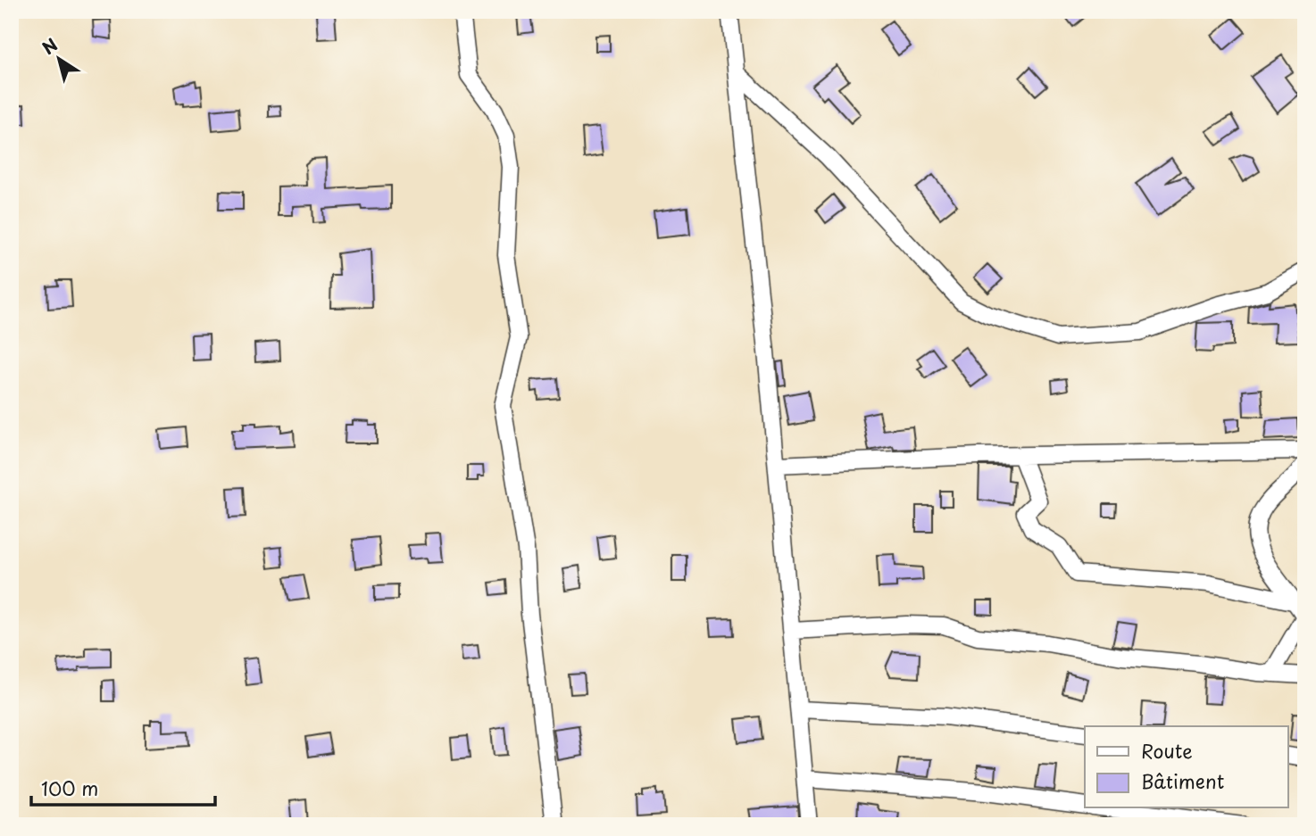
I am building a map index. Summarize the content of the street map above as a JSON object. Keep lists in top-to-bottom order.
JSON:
{
  "legend": ["Route", "Bâtiment"],
  "scale_bar": "100 m",
  "north": "top left"
}
